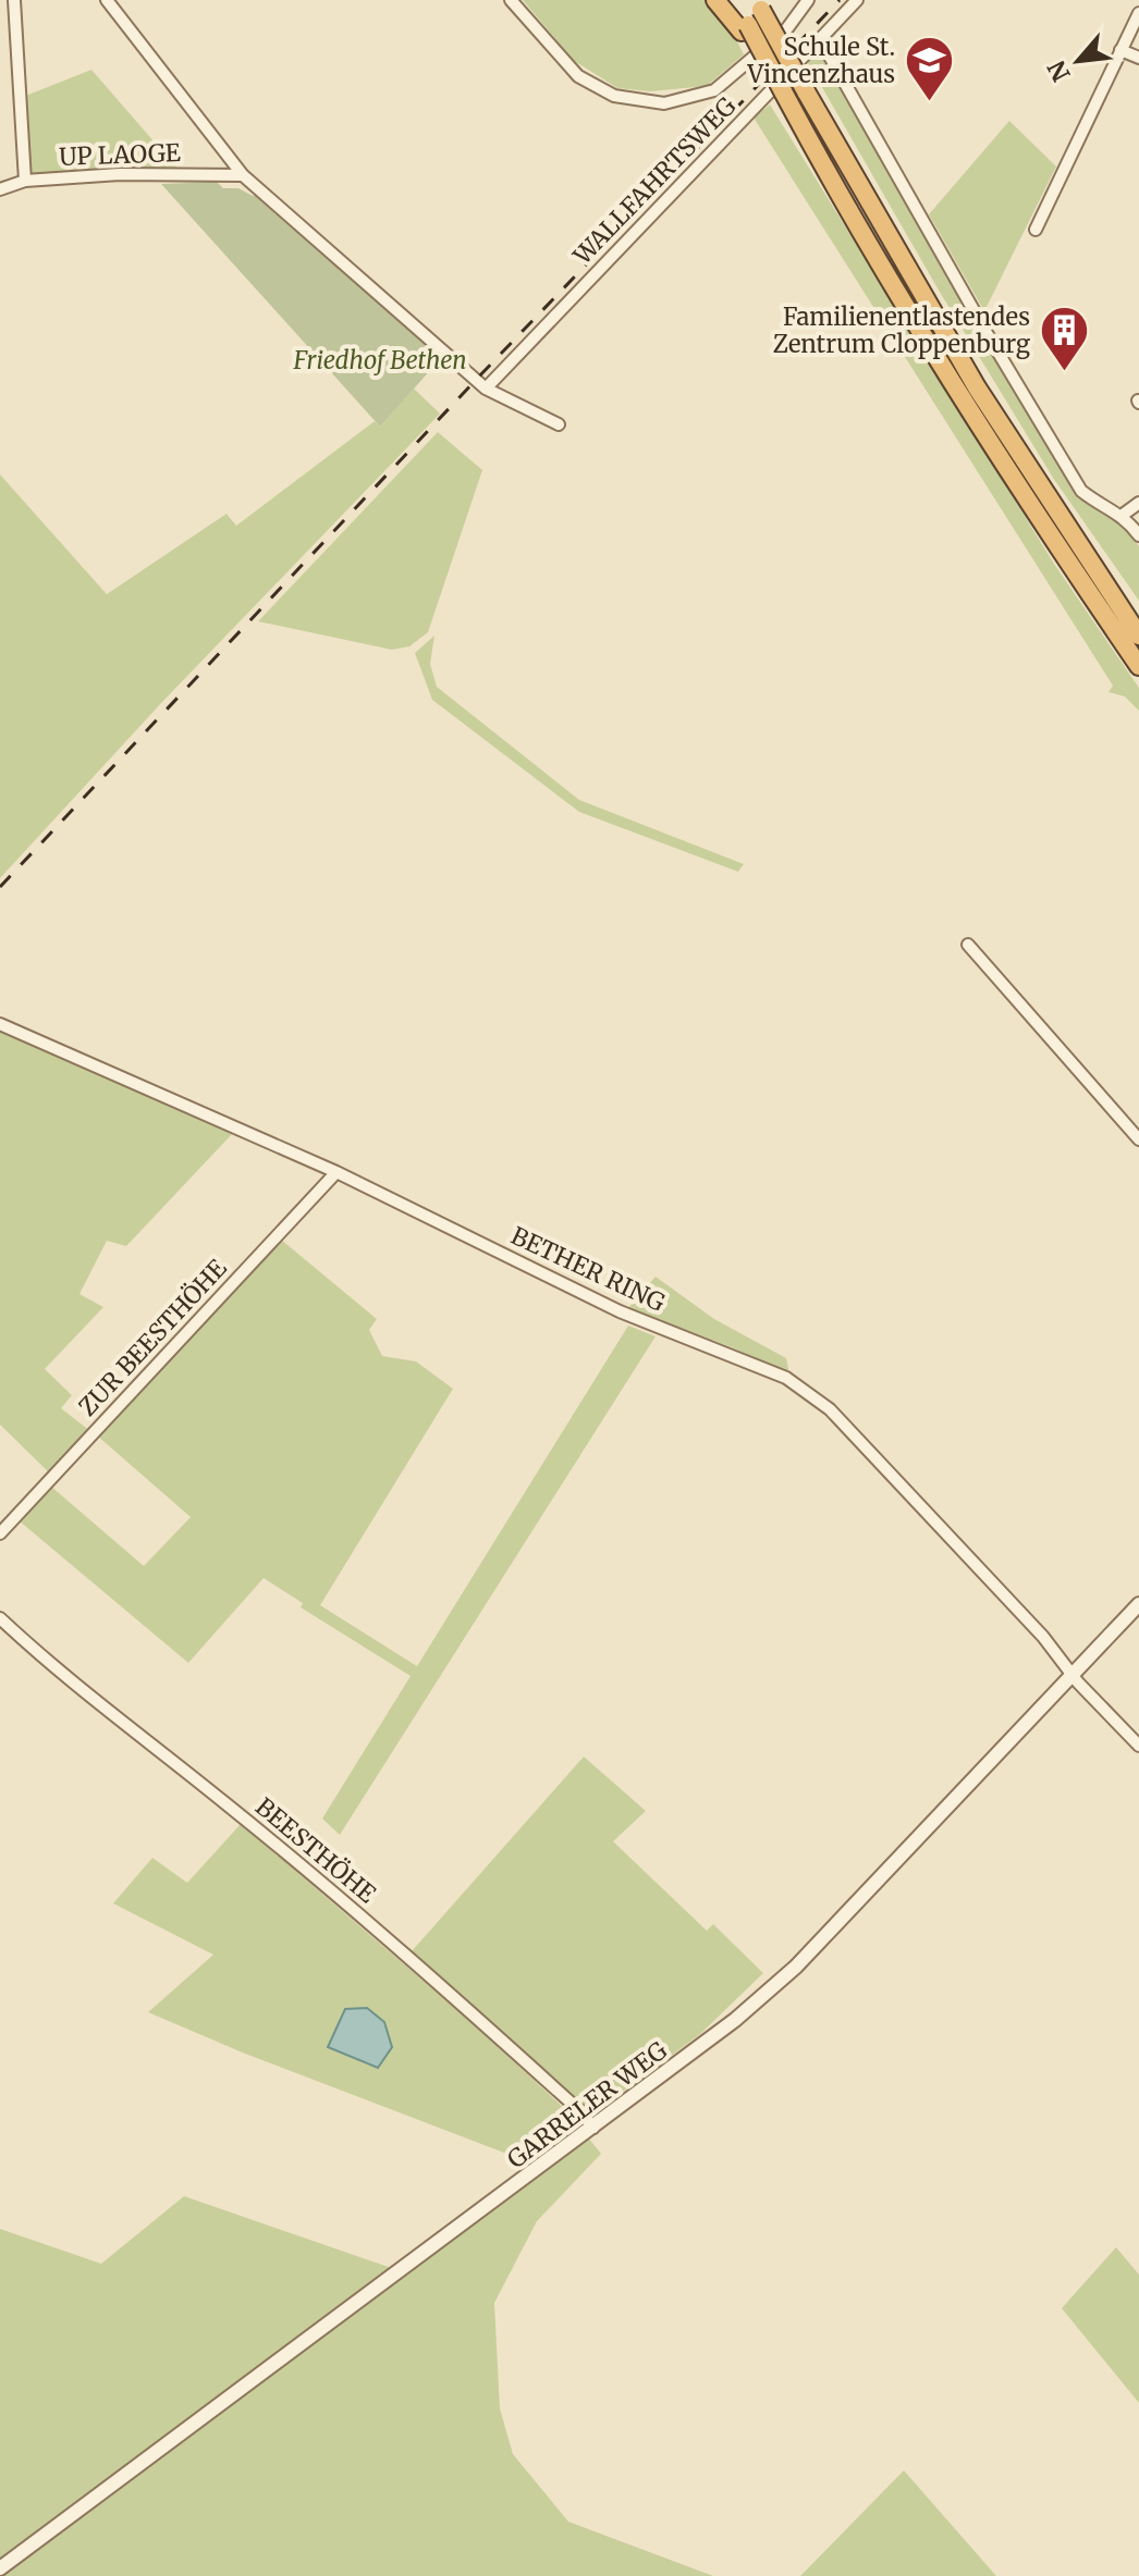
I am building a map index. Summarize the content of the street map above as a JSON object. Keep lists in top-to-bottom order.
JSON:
{
  "streets": {
    "street": [
      "UP LAOGE",
      "WALLFAHRTSWEG",
      "BETHER RING",
      "ZUR BEESTHÖHE",
      "BEESTHÖHE",
      "GARRELER WEG"
    ]
  },
  "crossings": [
    ["BETHER RING", "ZUR BEESTHÖHE"],
    ["BETHER RING", "GARRELER WEG"],
    ["BEESTHÖHE", "GARRELER WEG"]
  ],
  "parks": ["Friedhof Bethen"],
  "places": {
    "school or university": ["Schule St. Vincenzhaus"],
    "building": ["Familienentlastendes Zentrum Cloppenburg"]
  },
  "north": "bottom left"
}
